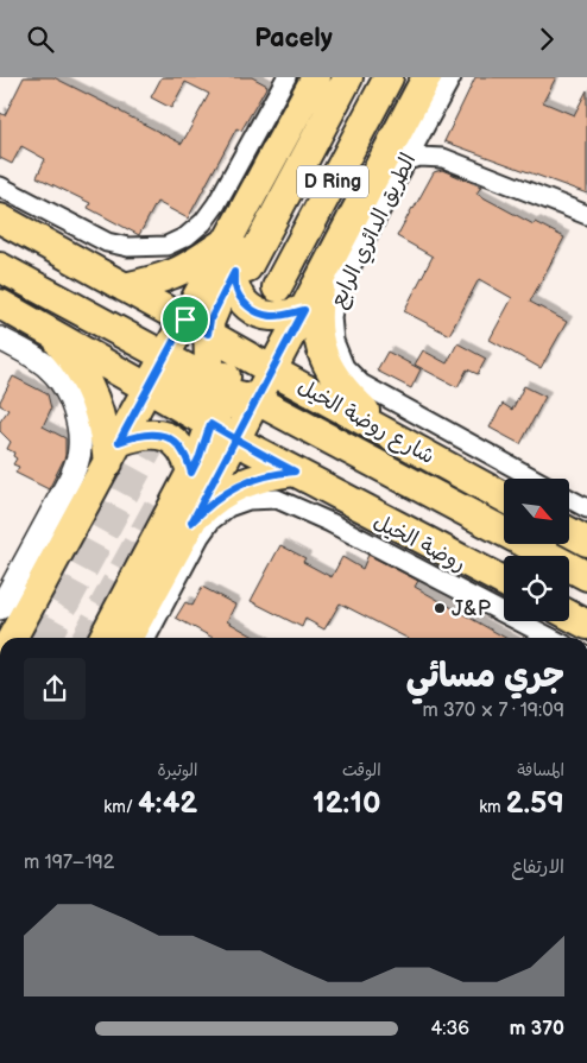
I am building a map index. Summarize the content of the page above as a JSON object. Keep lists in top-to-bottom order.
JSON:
{
  "streets": {
    "main road": ["D Ring", "شارع روضة الخيل"],
    "street": ["الطريق الدائري الرابع", "روضة الخيل"]
  },
  "crossings": [
    ["D Ring", "الطريق الدائري الرابع"],
    ["D Ring", "شارع روضة الخيل"]
  ],
  "places": ["J&P"],
  "north": "bottom right",
  "page": {
    "header": "Pacely",
    "heading": ["جري مسائي", "19:09 · 7 × 370 m"],
    "stats": [
      ["المسافة", "2.59 km"],
      ["الوقت", "12:10"],
      ["الوتيرة", "4:42 /km"]
    ],
    "chart": ["الارتفاع", "192–197 m"],
    "list": [
      {
        "name": "370 m",
        "note": "4:36"
      }
    ]
  }
}
